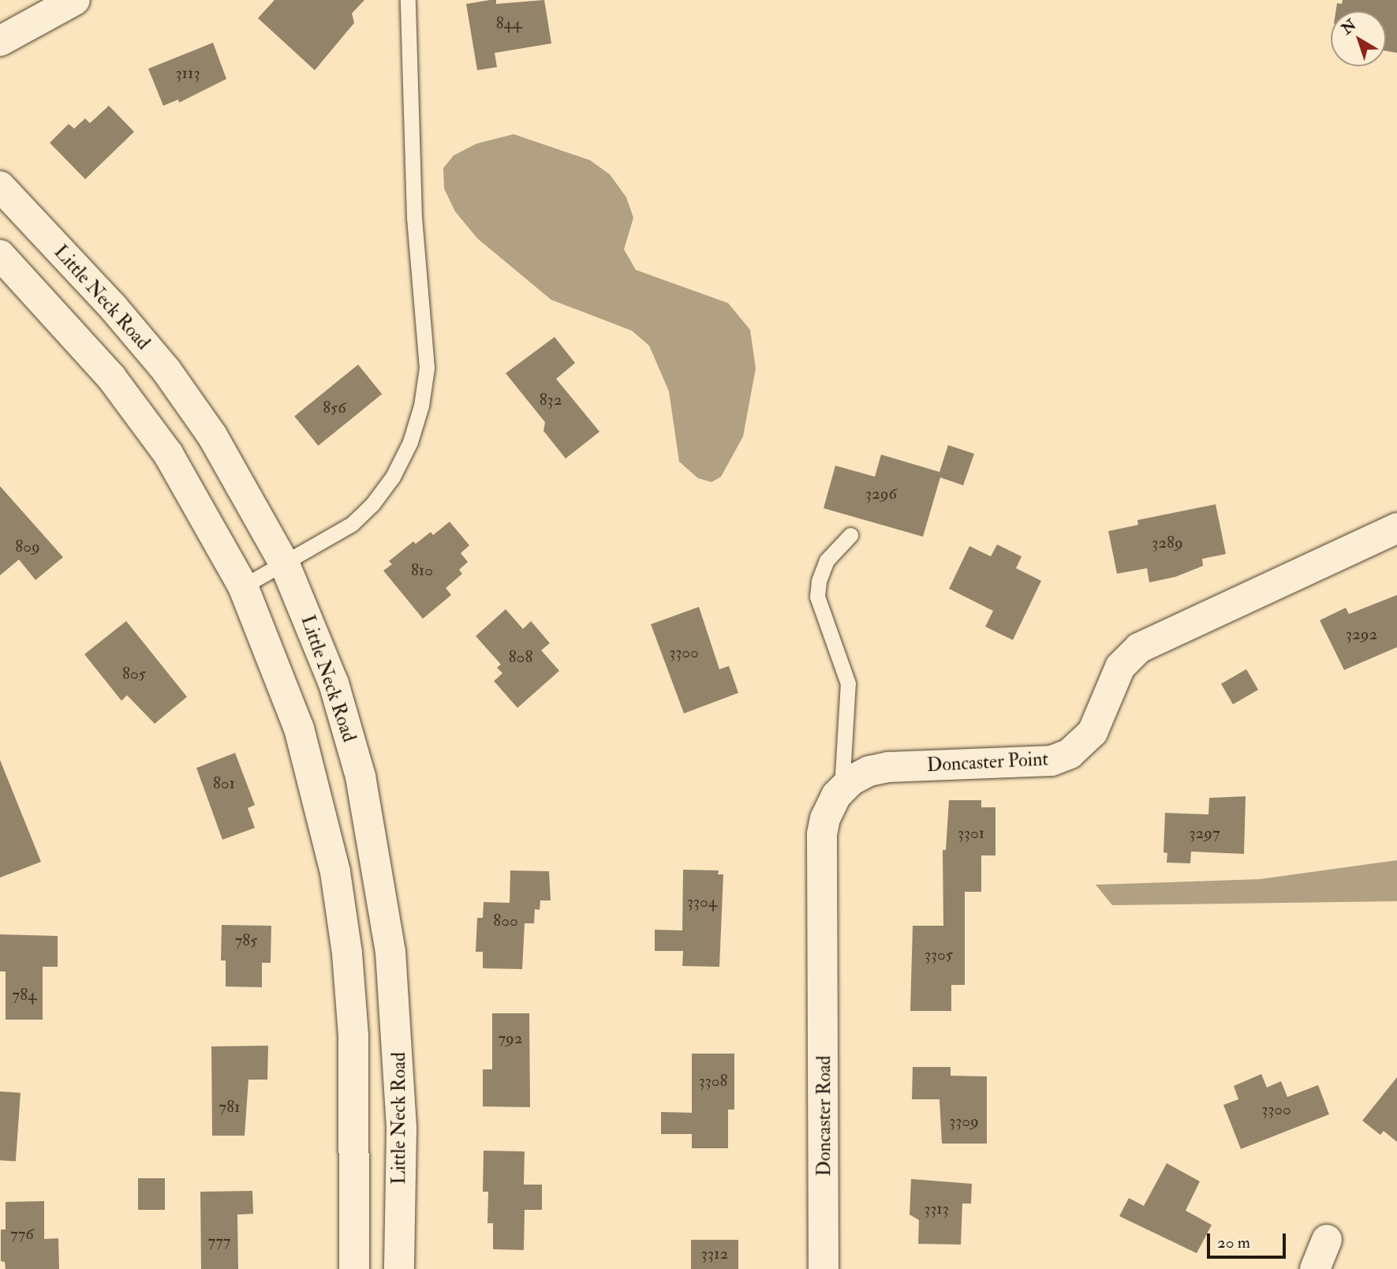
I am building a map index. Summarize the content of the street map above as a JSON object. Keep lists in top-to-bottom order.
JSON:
{
  "streets": {
    "street": ["Little Neck Road", "Doncaster Point", "Doncaster Road"]
  },
  "crossings": [
    ["Doncaster Point", "Doncaster Road"]
  ],
  "house_numbers": [
    "844",
    "3113",
    "832",
    "856",
    "3296",
    "3289",
    "809",
    "810",
    "3292",
    "3300",
    "808",
    "805",
    "801",
    "3301",
    "3297",
    "3304",
    "800",
    "785",
    "3305",
    "784",
    "792",
    "3308",
    "781",
    "3300",
    "3309",
    "3313",
    "776",
    "777",
    "3312"
  ],
  "scale_bar": "20 m",
  "north": "top left"
}
